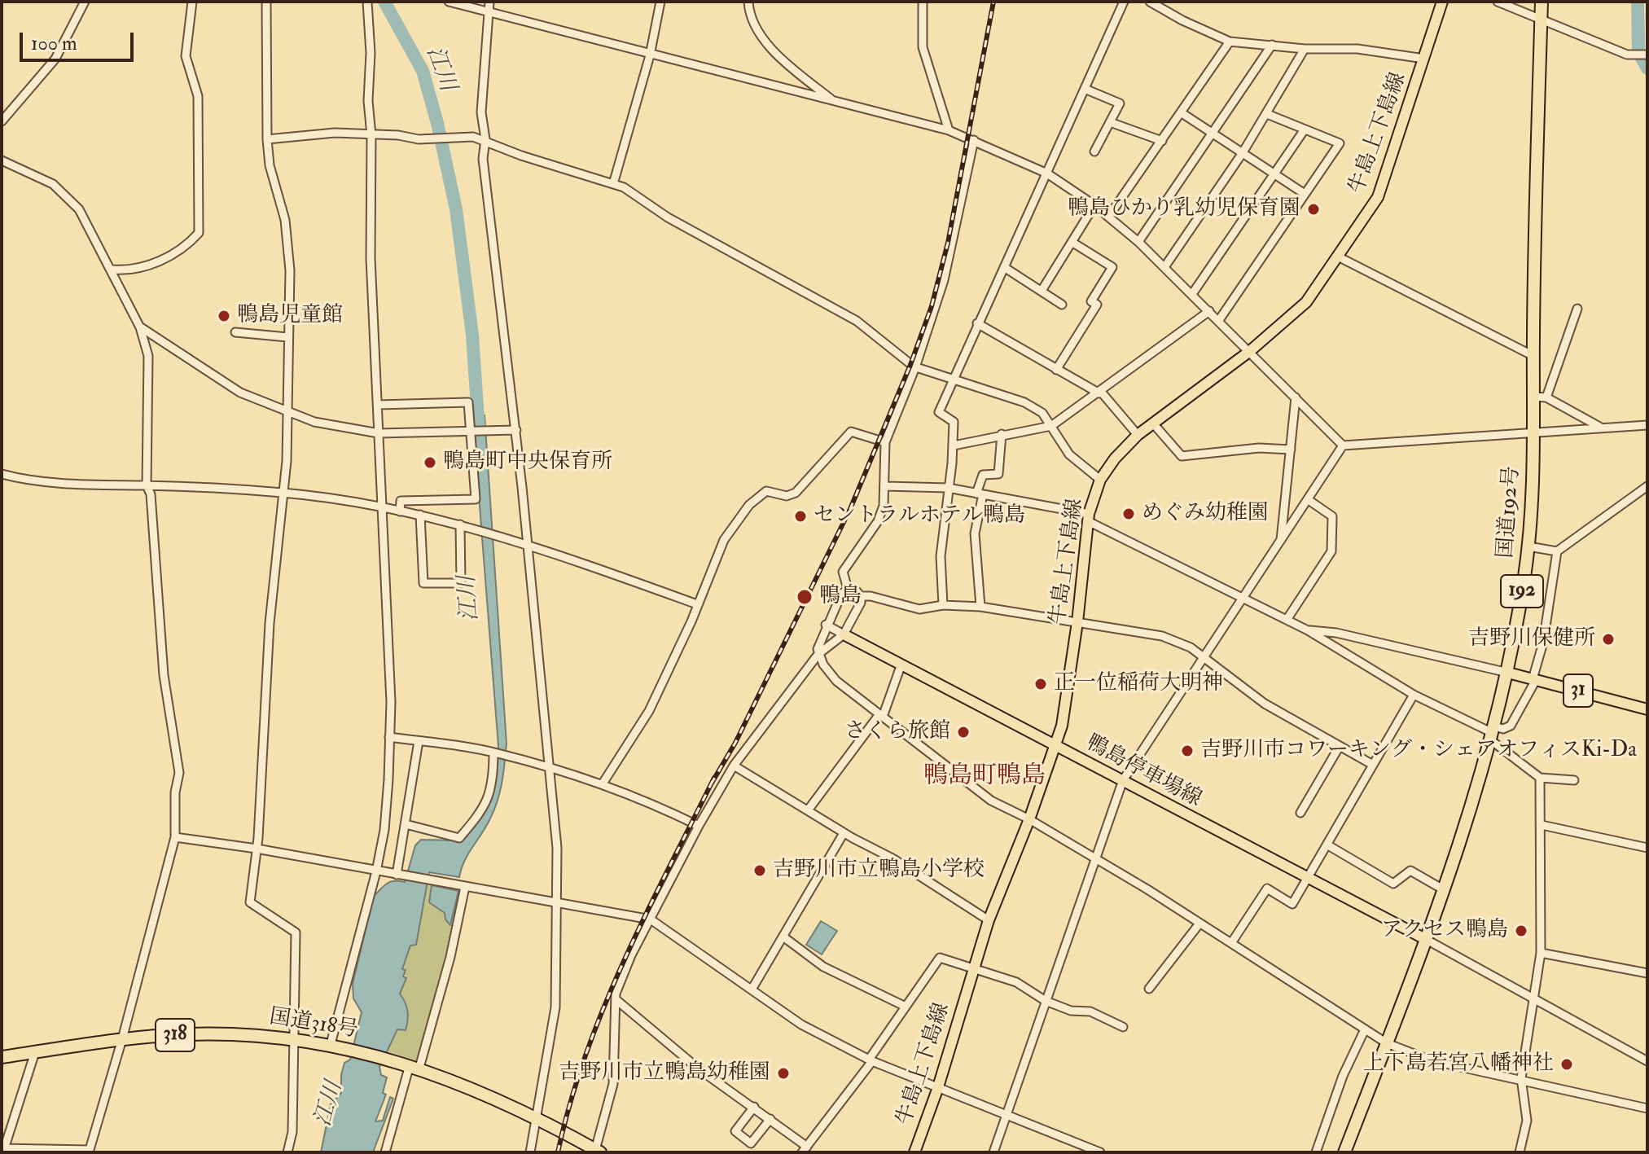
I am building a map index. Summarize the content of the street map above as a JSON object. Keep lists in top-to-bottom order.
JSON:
{
  "streets": {
    "highway": [
      "国道192号",
      "192",
      "国道318号",
      "318"
    ],
    "main road": ["牛島上下島線", "31", "鴨島停車場線"]
  },
  "crossings": [
    ["牛島上下島線", "鴨島停車場線"],
    ["国道192号", "31"],
    ["国道192号", "鴨島停車場線"]
  ],
  "districts": ["鴨島町鴨島"],
  "water": ["江川"],
  "places": [
    "鴨島ひかり乳幼児保育園",
    "鴨島児童館",
    "鴨島町中央保育所",
    "めぐみ幼稚園",
    "セントラルホテル鴨島",
    "鴨島",
    "吉野川保健所",
    "正一位稲荷大明神",
    "さくら旅館",
    "吉野川市コワーキング・シェアオフィスKi-Da",
    "吉野川市立鴨島小学校",
    "アクセス鴨島",
    "上下島若宮八幡神社",
    "吉野川市立鴨島幼稚園"
  ],
  "scale_bar": "100 m"
}
